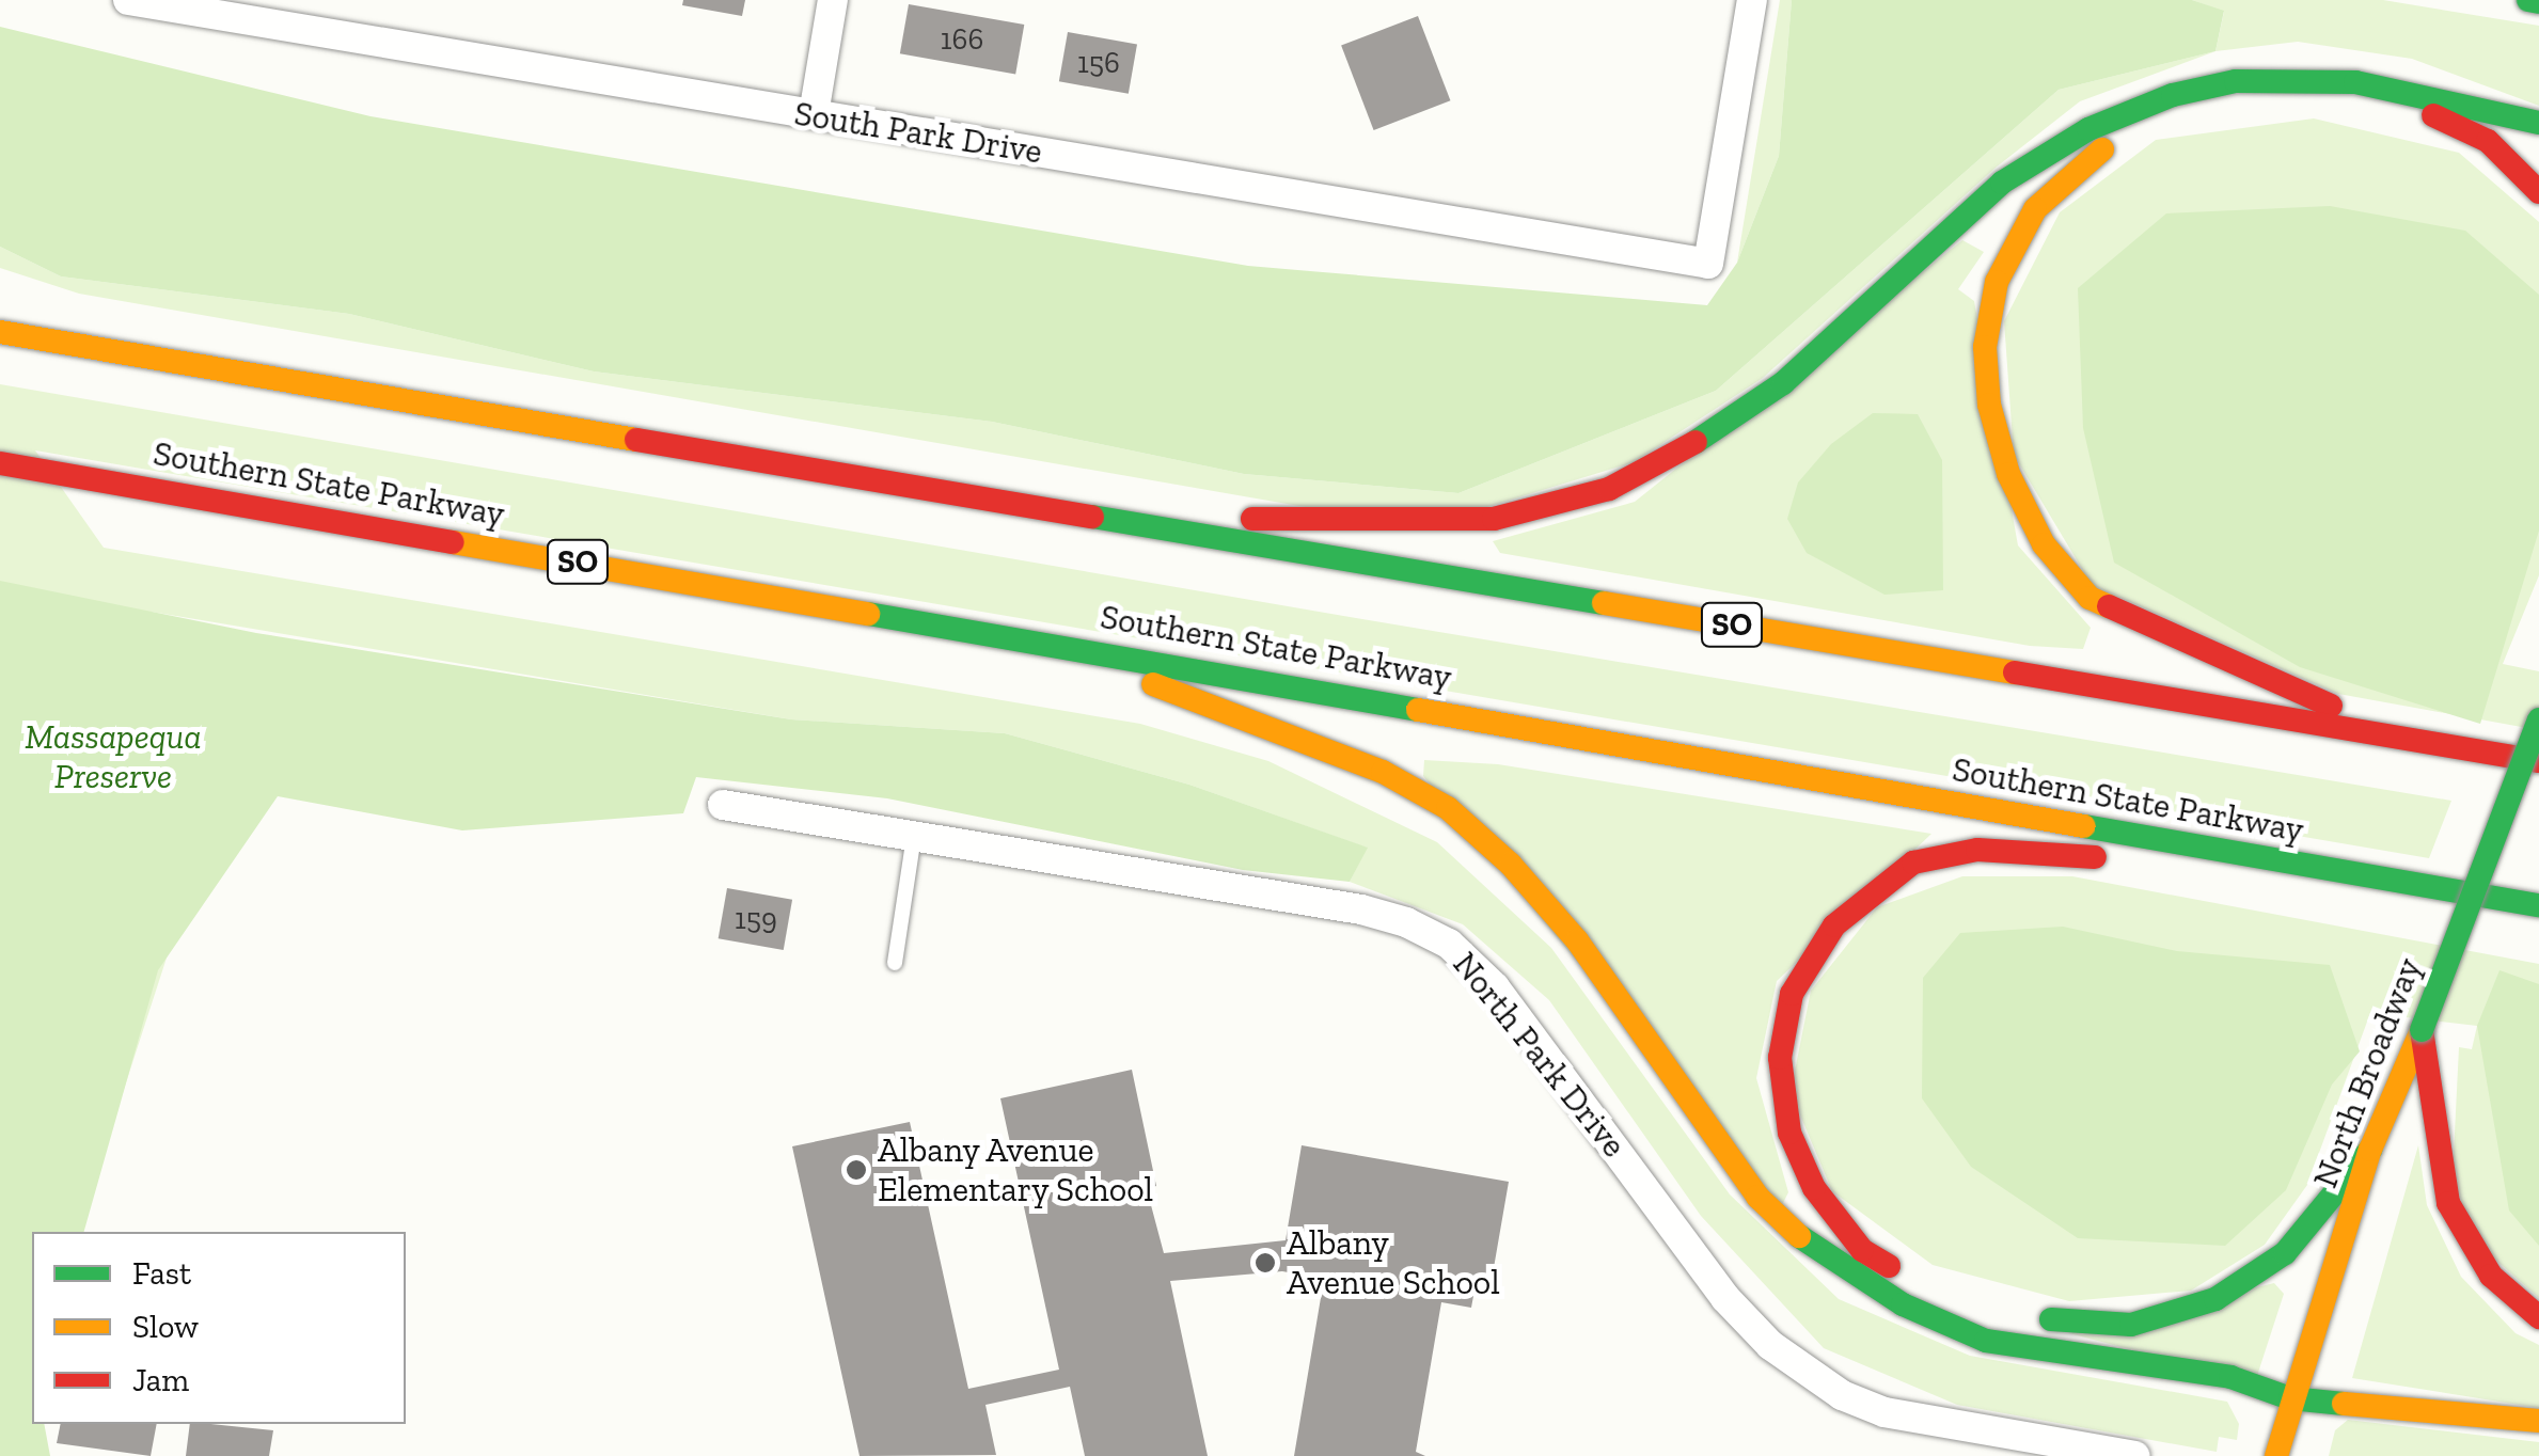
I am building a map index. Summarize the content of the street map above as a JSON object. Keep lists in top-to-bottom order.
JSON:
{
  "streets": {
    "main road": ["Southern State Parkway", "SO", "North Broadway"],
    "street": ["South Park Drive", "North Park Drive"]
  },
  "parks": ["Massapequa Preserve"],
  "places": ["Albany Avenue Elementary School", "Albany Avenue School"],
  "house_numbers": ["166", "156", "159"],
  "legend": ["Fast", "Slow", "Jam"]
}
